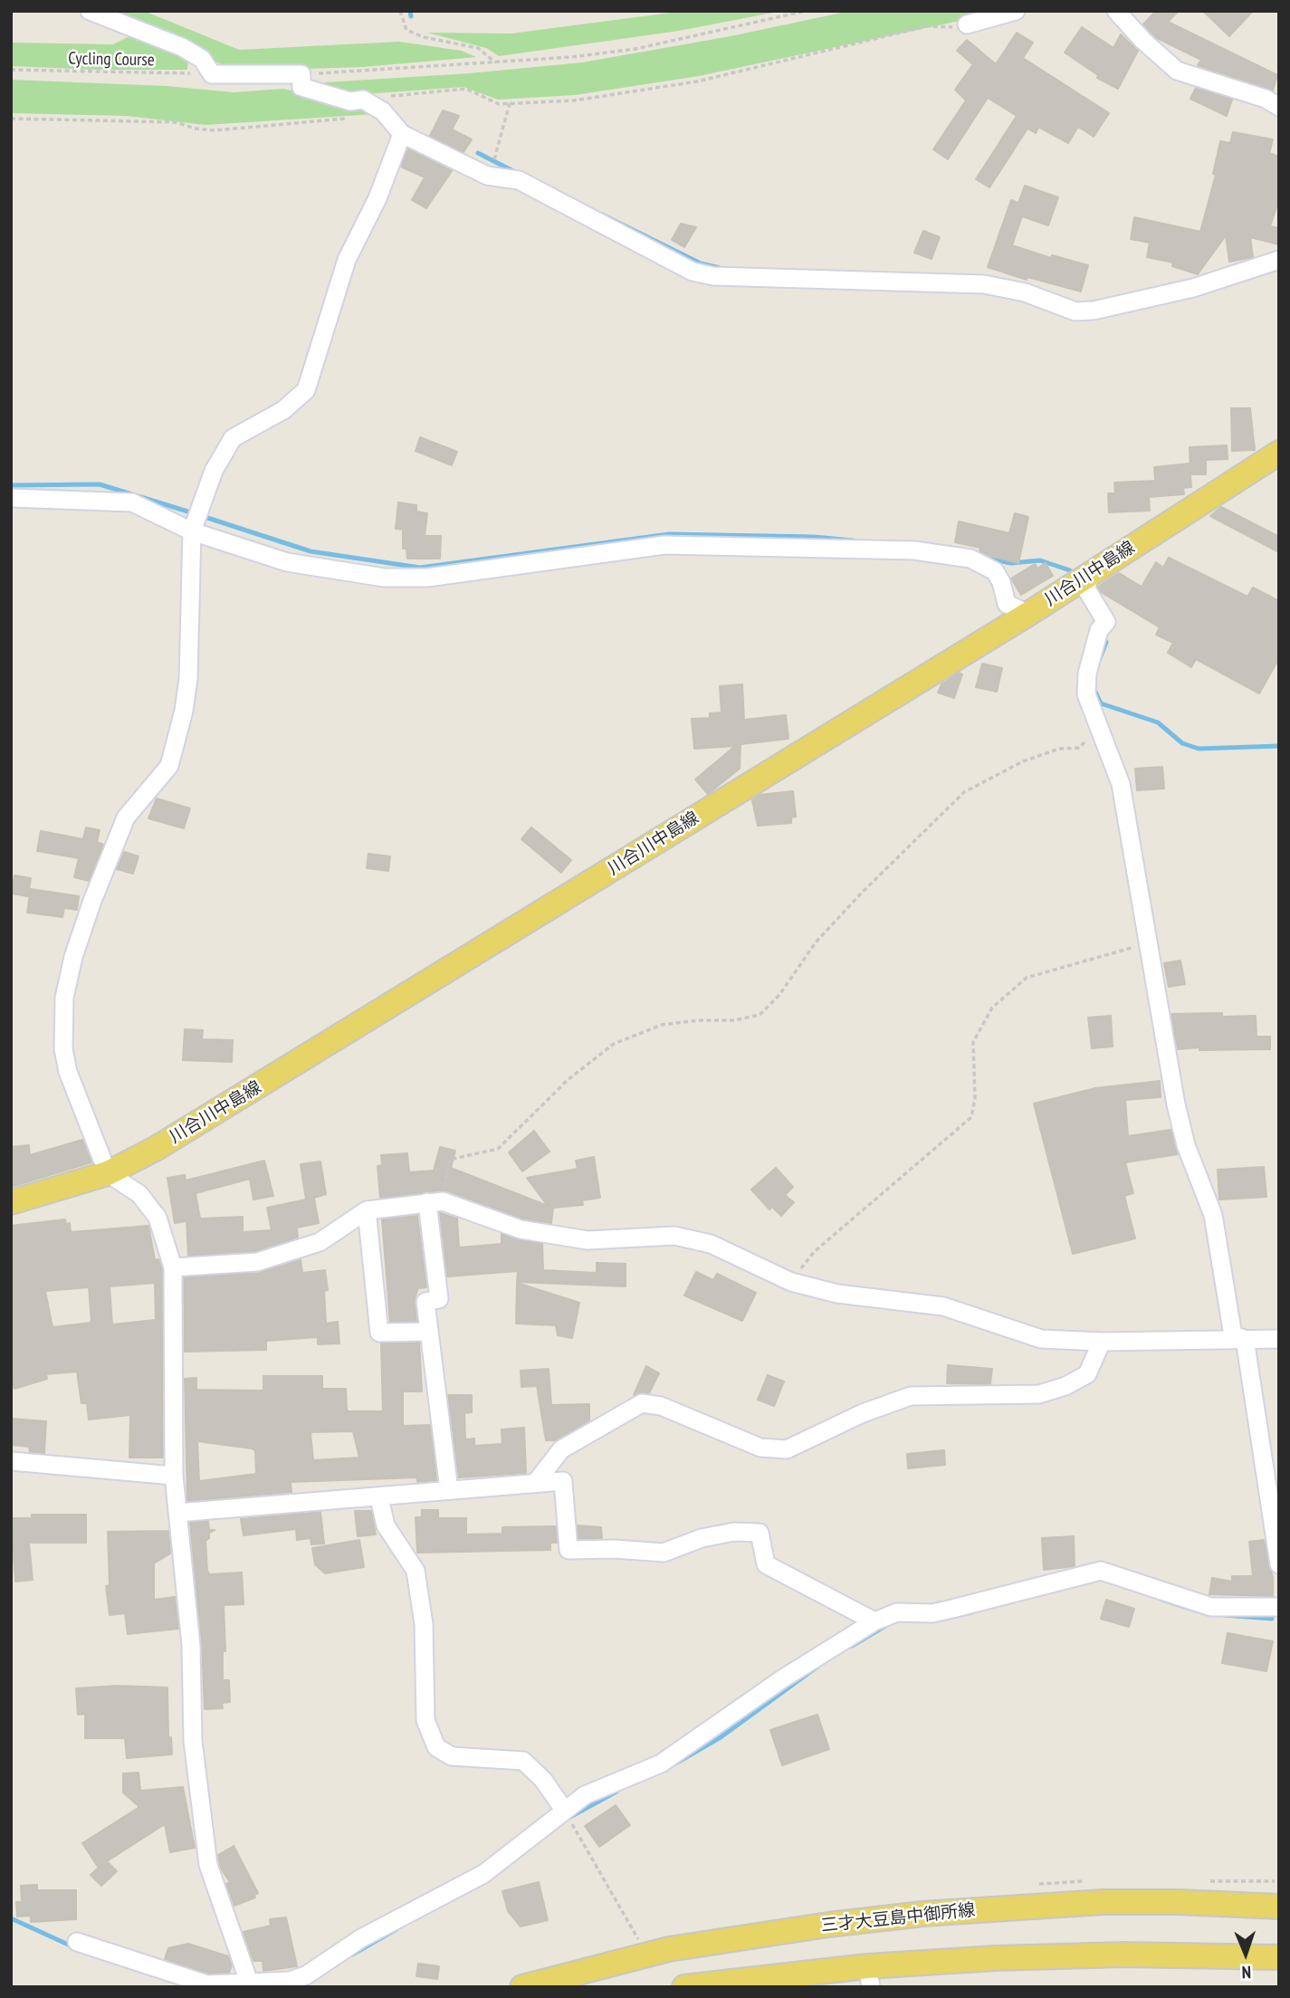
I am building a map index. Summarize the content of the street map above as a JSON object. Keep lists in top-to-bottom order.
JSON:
{
  "streets": {
    "main road": ["川合川中島線", "三才大豆島中御所線"],
    "path": ["Cycling Course"]
  },
  "north": "bottom"
}
